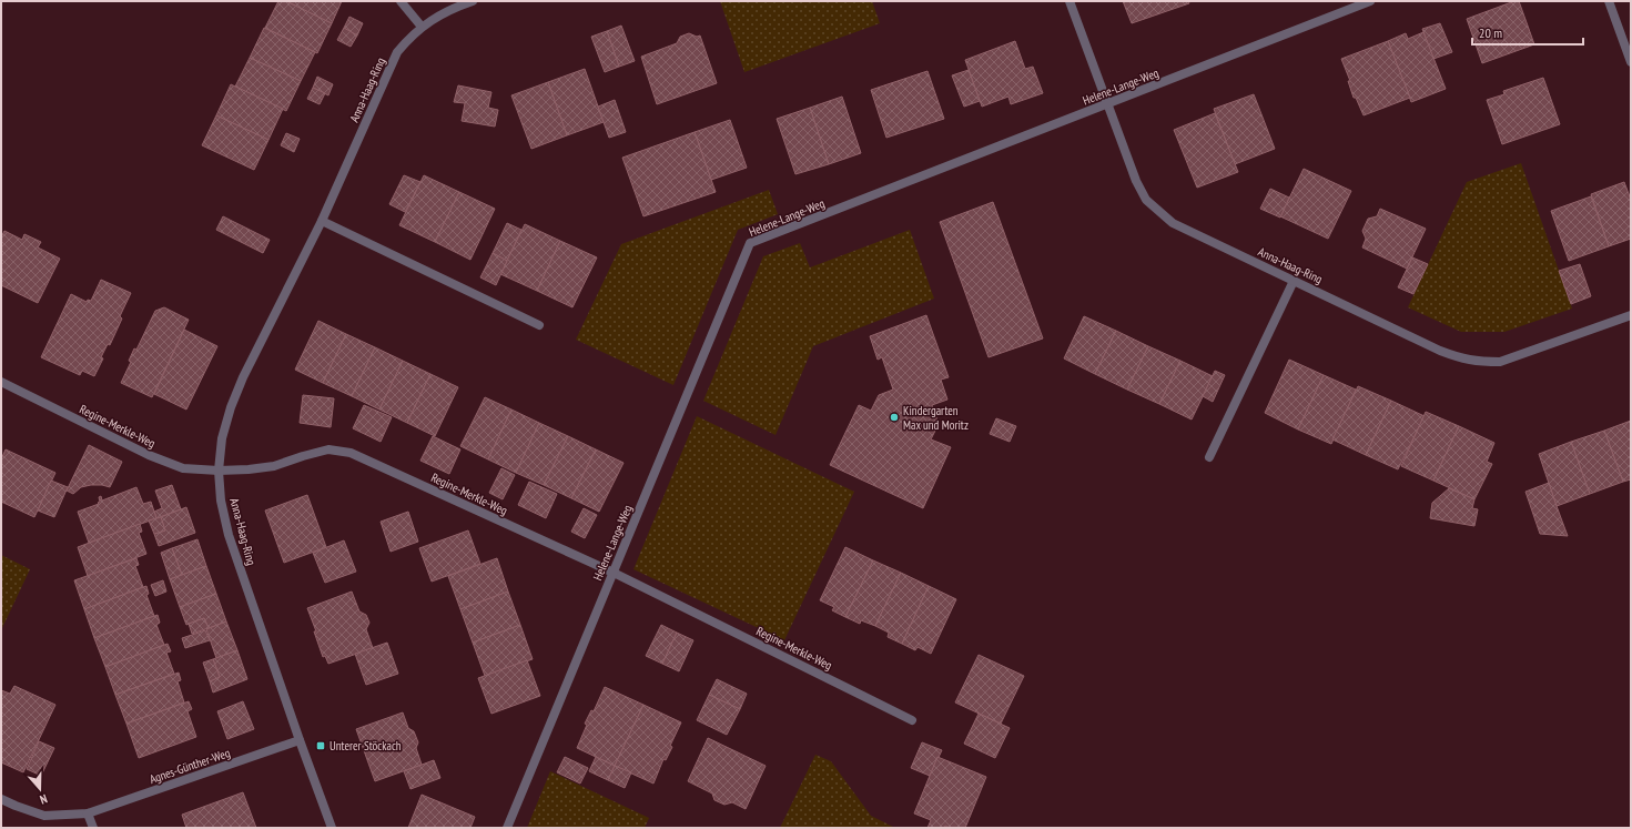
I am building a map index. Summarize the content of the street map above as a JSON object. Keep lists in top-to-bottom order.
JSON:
{
  "streets": {
    "street": [
      "Helene-Lange-Weg",
      "Anna-Haag-Ring",
      "Regine-Merkle-Weg",
      "Agnes-Günther-Weg"
    ]
  },
  "crossings": [
    ["Helene-Lange-Weg", "Anna-Haag-Ring"],
    ["Helene-Lange-Weg", "Regine-Merkle-Weg"],
    ["Anna-Haag-Ring", "Regine-Merkle-Weg"],
    ["Anna-Haag-Ring", "Agnes-Günther-Weg"]
  ],
  "places": {
    "other": ["Kindergarten Max und Moritz"],
    "transit": ["Unterer Stöckach"]
  },
  "scale_bar": "20 m",
  "north": "bottom"
}
